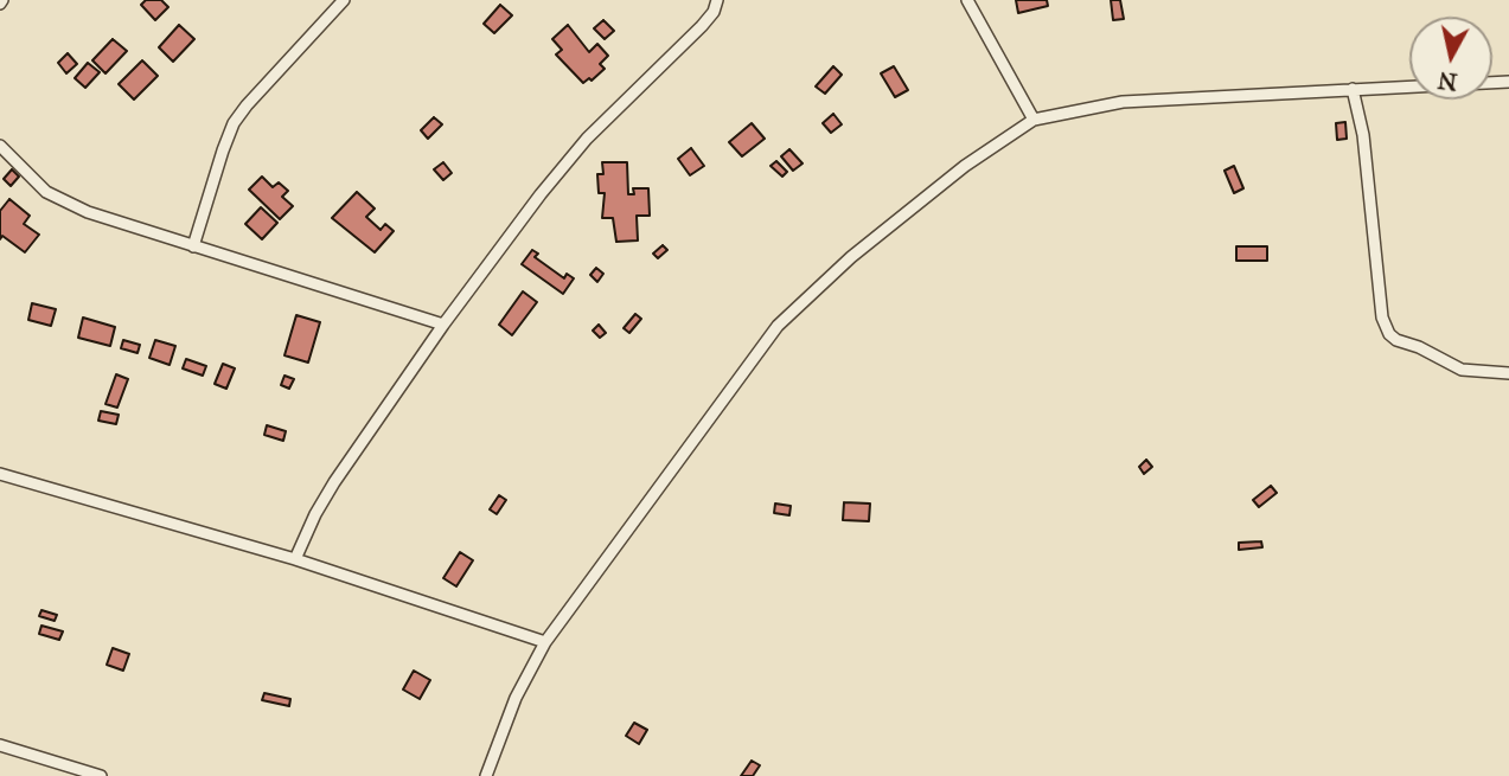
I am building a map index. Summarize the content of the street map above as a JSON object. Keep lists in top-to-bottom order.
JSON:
{
  "north": "bottom"
}
